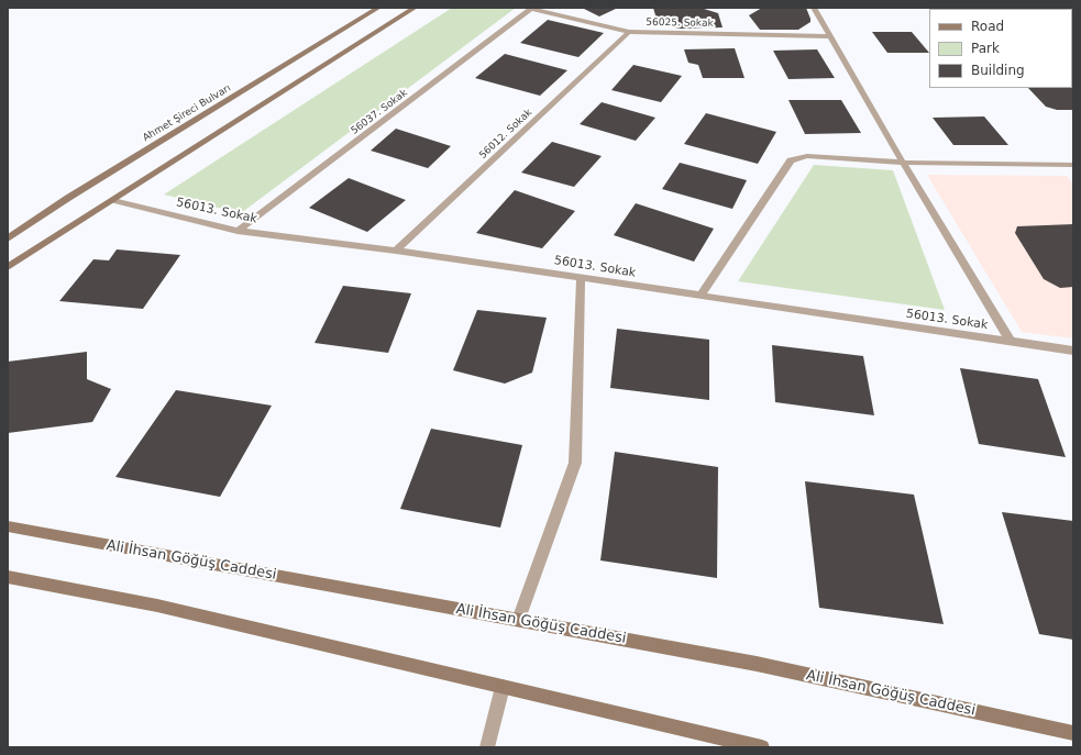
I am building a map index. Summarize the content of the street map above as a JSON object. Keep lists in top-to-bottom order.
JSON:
{
  "streets": {
    "main road": ["Ahmet Şireci Bulvarı", "Ali İhsan Göğüş Caddesi"],
    "street": [
      "56025. Sokak",
      "56037. Sokak",
      "56012. Sokak",
      "56013. Sokak"
    ]
  },
  "crossings": [
    ["56025. Sokak", "56037. Sokak"],
    ["56025. Sokak", "56012. Sokak"],
    ["56037. Sokak", "56013. Sokak"],
    ["56012. Sokak", "56013. Sokak"]
  ],
  "legend": ["Road", "Park", "Building"]
}
